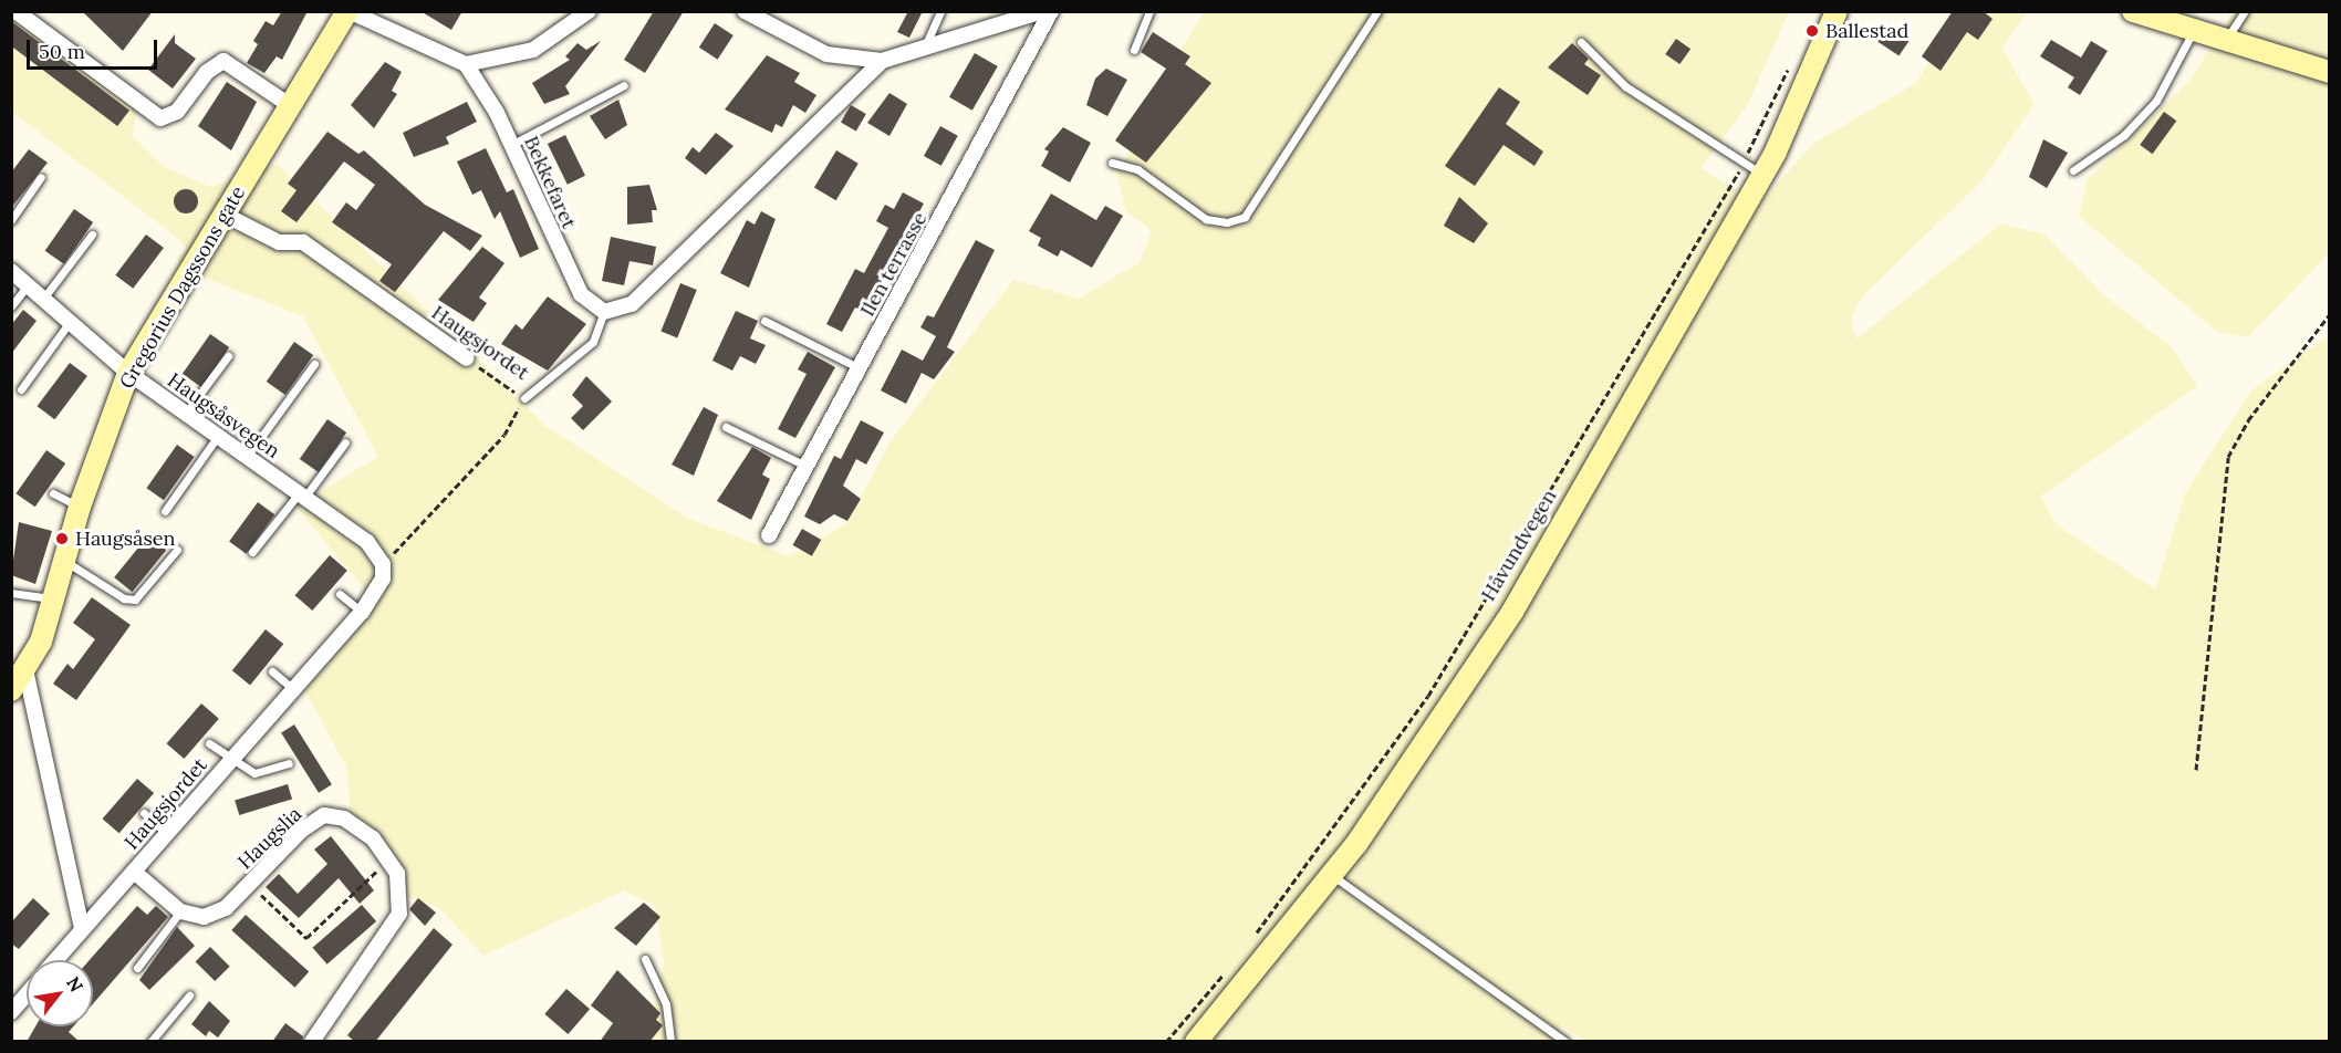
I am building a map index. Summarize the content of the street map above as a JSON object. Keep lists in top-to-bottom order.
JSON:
{
  "streets": {
    "main road": ["Gregorius Dagssons gate", "Håvundvegen"],
    "street": [
      "Bekkefaret",
      "Ilen terrasse",
      "Haugsjordet",
      "Haugsåsvegen",
      "Haugslia"
    ]
  },
  "crossings": [
    ["Bekkefaret", "Haugsjordet"],
    ["Gregorius Dagssons gate", "Haugsjordet"],
    ["Gregorius Dagssons gate", "Haugsåsvegen"],
    ["Haugsjordet", "Haugsåsvegen"]
  ],
  "places": ["Ballestad", "Haugsåsen"],
  "scale_bar": "50 m",
  "north": "top right"
}
